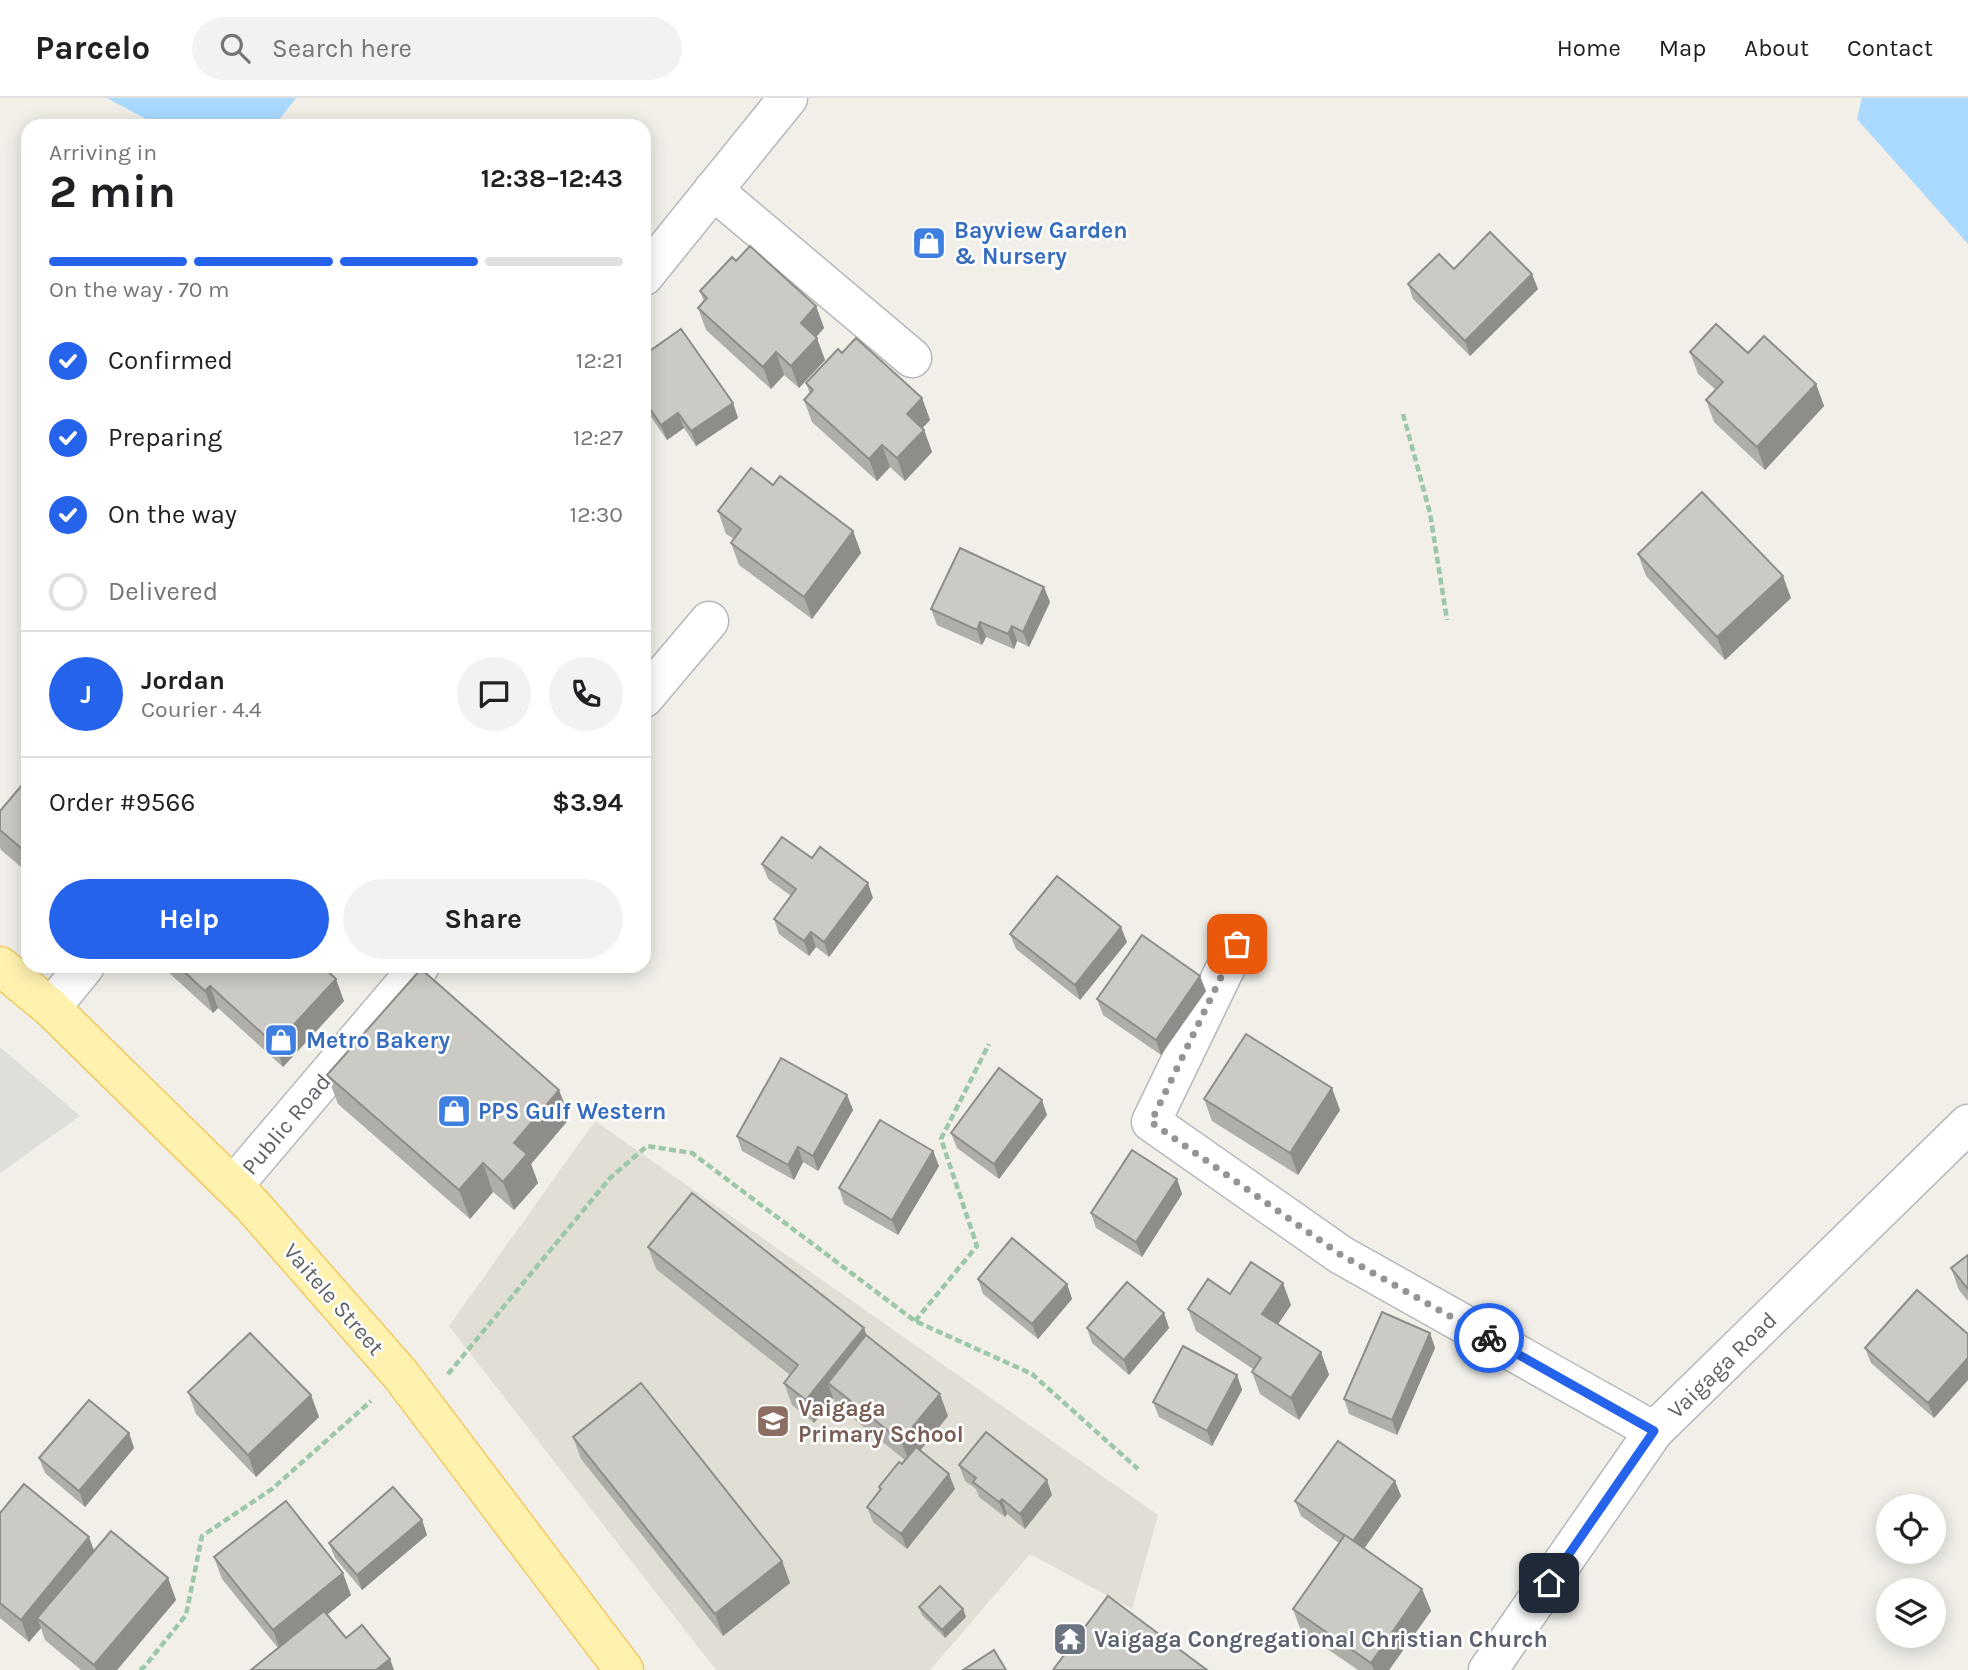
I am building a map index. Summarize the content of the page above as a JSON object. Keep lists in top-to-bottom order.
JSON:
{
  "streets": {
    "main road": ["Vaitele Street"],
    "street": ["Public Road", "Vaigaga Road"]
  },
  "crossings": [
    ["Public Road", "Vaitele Street"]
  ],
  "places": {
    "shop": ["Bayview Garden & Nursery", "Metro Bakery", "PPS Gulf Western"],
    "school or university": ["Vaigaga Primary School"],
    "temple": ["Vaigaga Congregational Christian Church"]
  },
  "page": {
    "header": "Parcelo",
    "search": "Search here",
    "nav": [
      "Home",
      "Map",
      "About",
      "Contact"
    ],
    "heading": ["2 min", "Arriving in", "12:38–12:43"],
    "panel": [
      "Jordan",
      "Courier · 4.4",
      "Order #9566",
      "$3.94"
    ],
    "bar": "On the way · 70 m",
    "list": [
      ["Confirmed", "12:21"],
      ["Preparing", "12:27"],
      ["On the way", "12:30"],
      "Delivered"
    ],
    "round": "J",
    "buttons": ["Help", "Share"]
  }
}
